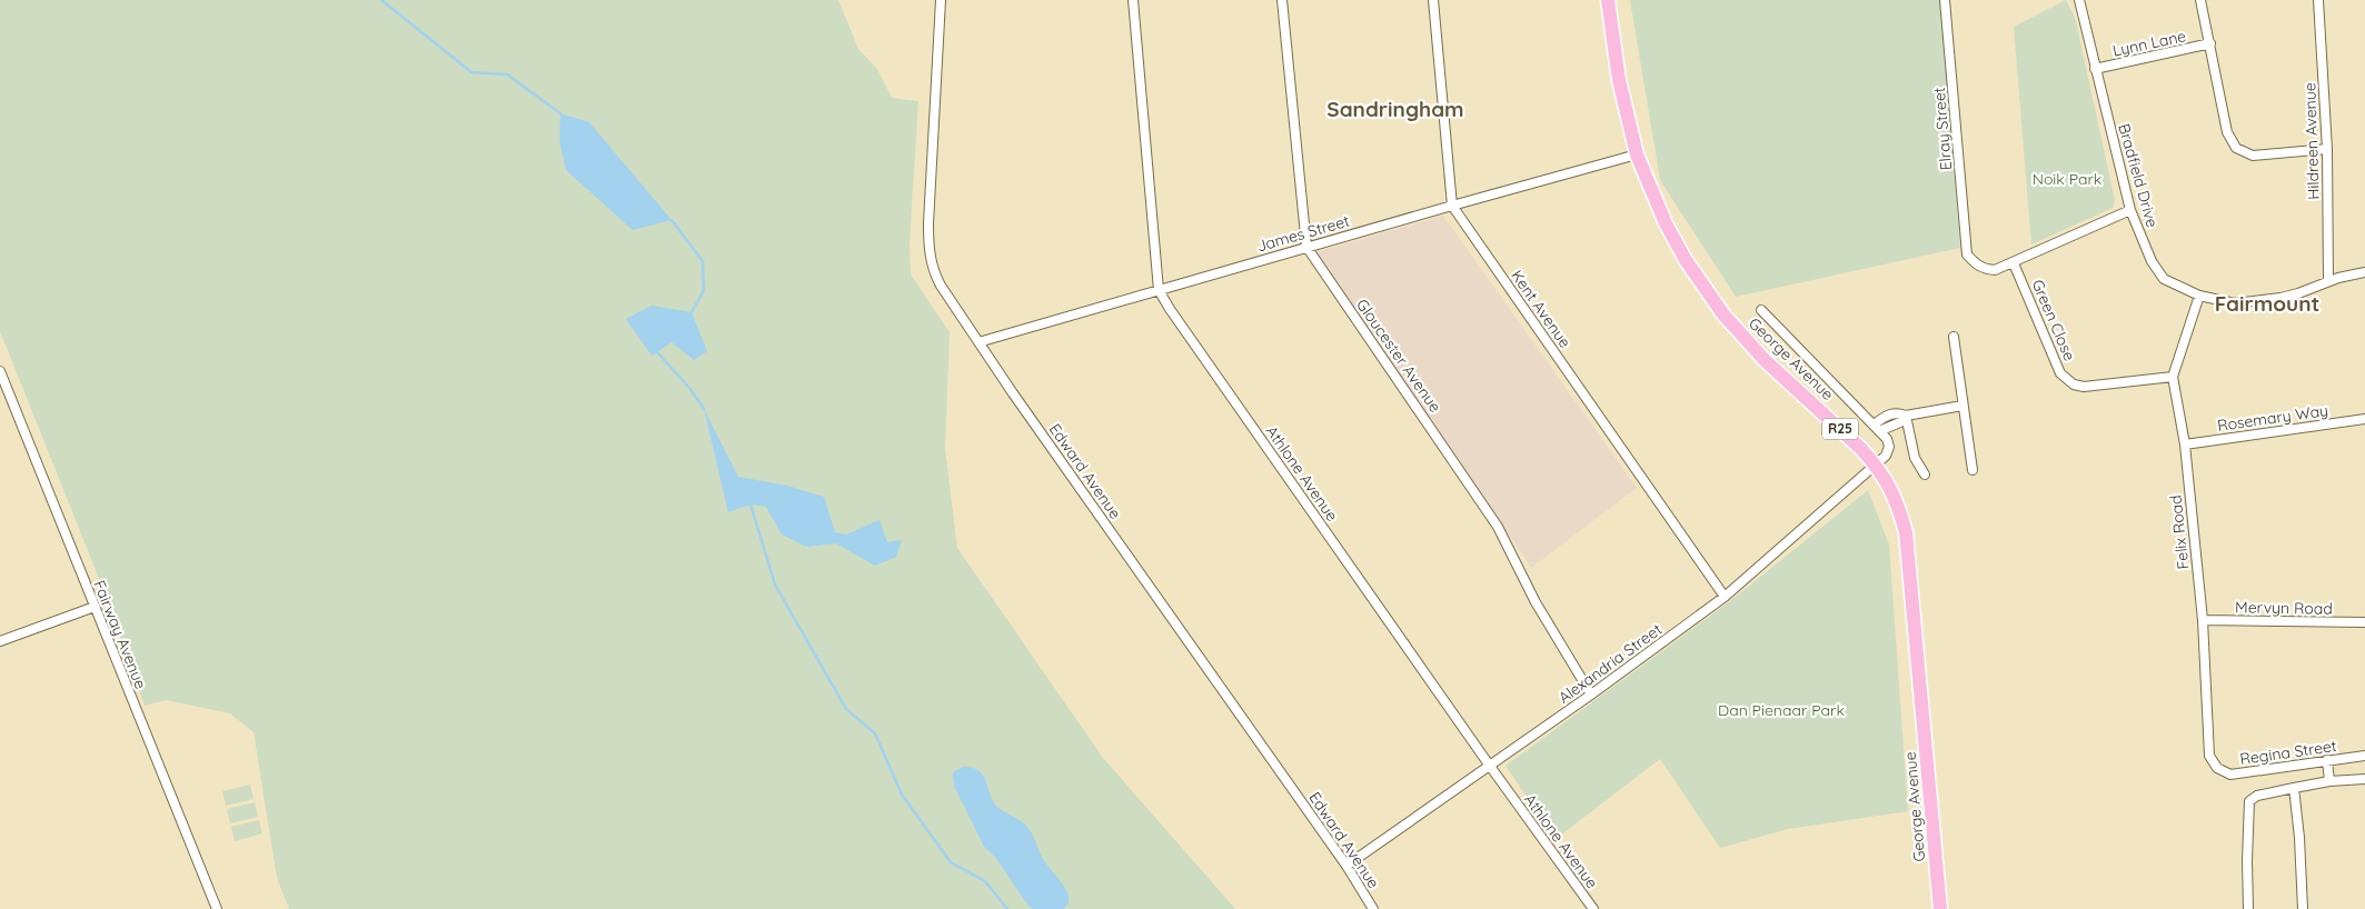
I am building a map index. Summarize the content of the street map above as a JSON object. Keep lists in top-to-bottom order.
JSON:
{
  "streets": {
    "main road": ["George Avenue", "R25"],
    "street": [
      "Lynn Lane",
      "Elray Street",
      "Hildreen Avenue",
      "Bradfield Drive",
      "James Street",
      "Kent Avenue",
      "Green Close",
      "Gloucester Avenue",
      "Rosemary Way",
      "Edward Avenue",
      "Athlone Avenue",
      "Felix Road",
      "Mervyn Road",
      "Fairway Avenue",
      "Alexandria Street",
      "Regina Street"
    ]
  },
  "crossings": [
    ["Lynn Lane", "Bradfield Drive"],
    ["Elray Street", "Green Close"],
    ["Hildreen Avenue", "Bradfield Drive"],
    ["Bradfield Drive", "Felix Road"],
    ["James Street", "Kent Avenue"],
    ["James Street", "Gloucester Avenue"],
    ["James Street", "George Avenue"],
    ["James Street", "Edward Avenue"],
    ["James Street", "Athlone Avenue"],
    ["Kent Avenue", "Alexandria Street"],
    ["Green Close", "Felix Road"],
    ["Gloucester Avenue", "Alexandria Street"],
    ["George Avenue", "Alexandria Street"],
    ["Rosemary Way", "Felix Road"],
    ["Edward Avenue", "Alexandria Street"],
    ["Athlone Avenue", "Alexandria Street"],
    ["Felix Road", "Mervyn Road"],
    ["Felix Road", "Regina Street"]
  ],
  "districts": ["Sandringham", "Fairmount"],
  "parks": ["Noik Park", "Dan Pienaar Park"]
}
